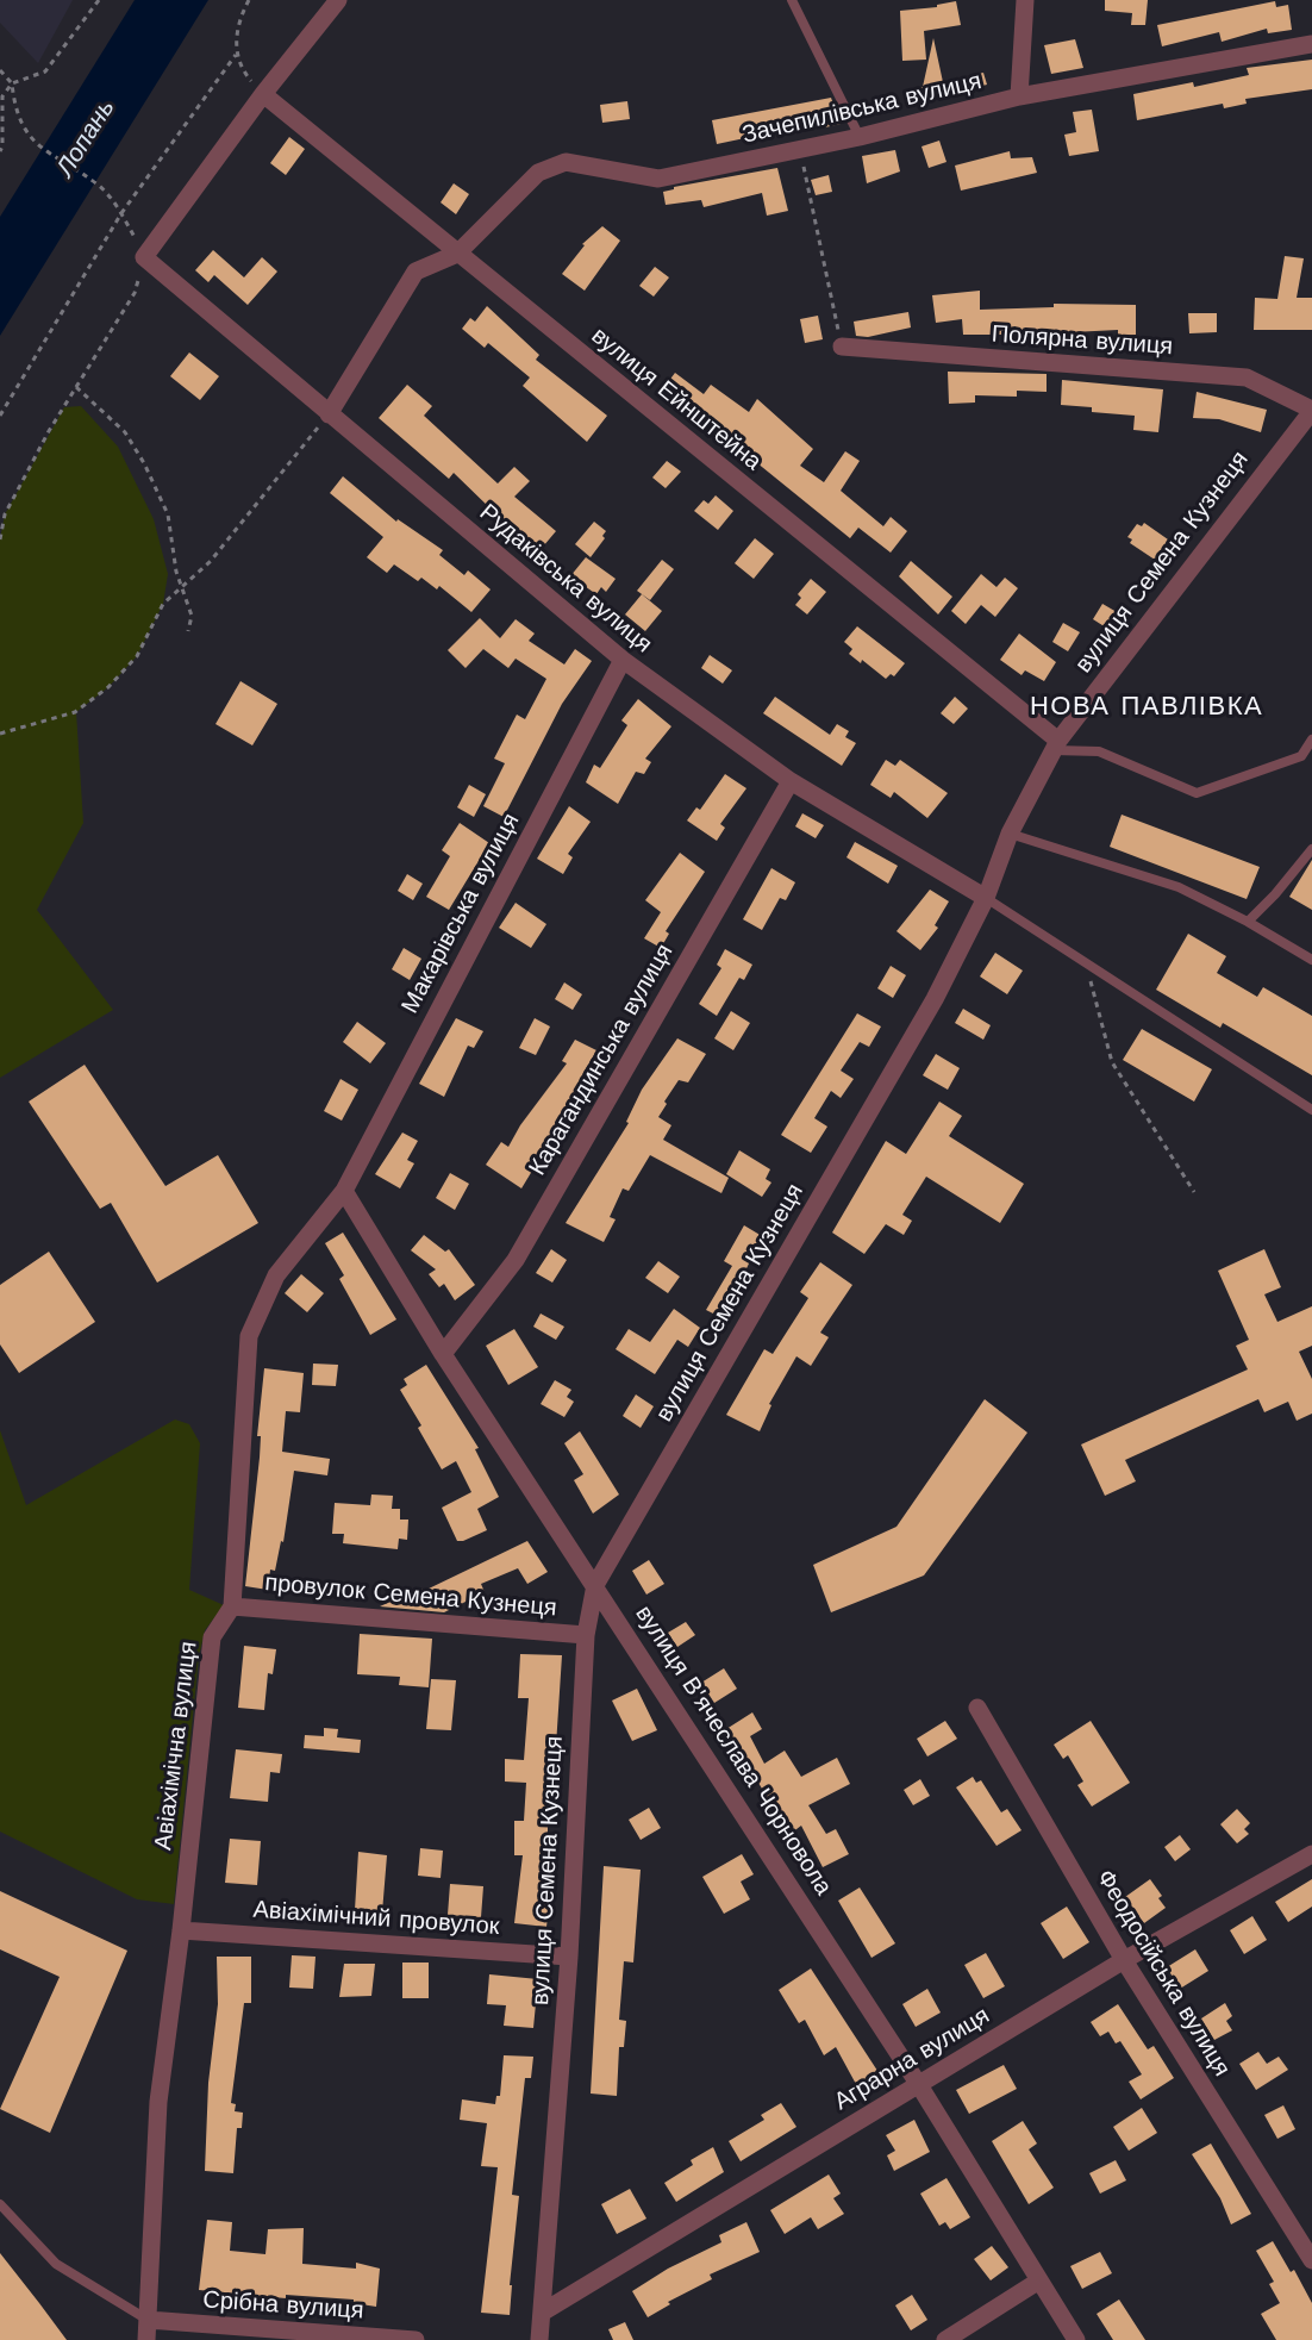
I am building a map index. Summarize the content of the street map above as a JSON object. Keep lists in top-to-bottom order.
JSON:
{
  "streets": {
    "street": [
      "Зачепилівська вулиця",
      "Полярна вулиця",
      "вулиця Ейнштейна",
      "вулиця Семена Кузнеця",
      "Рудаківська вулиця",
      "Макарівська вулиця",
      "Карагандинська вулиця",
      "провулок Семена Кузнеця",
      "Авіахімічна вулиця",
      "вулиця В'ячеслава Чорновола",
      "Авіахімічний провулок",
      "Феодосійська вулиця",
      "Аграрна вулиця",
      "Срібна вулиця"
    ]
  },
  "crossings": [
    ["Зачепилівська вулиця", "вулиця Ейнштейна"],
    ["Полярна вулиця", "вулиця Семена Кузнеця"],
    ["вулиця Ейнштейна", "вулиця Семена Кузнеця"],
    ["вулиця Семена Кузнеця", "Рудаківська вулиця"],
    ["вулиця Семена Кузнеця", "провулок Семена Кузнеця"],
    ["вулиця Семена Кузнеця", "вулиця В'ячеслава Чорновола"],
    ["вулиця Семена Кузнеця", "Авіахімічний провулок"],
    ["вулиця Семена Кузнеця", "Аграрна вулиця"],
    ["Рудаківська вулиця", "Макарівська вулиця"],
    ["Рудаківська вулиця", "Карагандинська вулиця"],
    ["Макарівська вулиця", "Авіахімічна вулиця"],
    ["Макарівська вулиця", "вулиця В'ячеслава Чорновола"],
    ["Карагандинська вулиця", "вулиця В'ячеслава Чорновола"],
    ["провулок Семена Кузнеця", "Авіахімічна вулиця"],
    ["Авіахімічна вулиця", "вулиця В'ячеслава Чорновола"],
    ["Авіахімічна вулиця", "Авіахімічний провулок"],
    ["Авіахімічна вулиця", "Срібна вулиця"],
    ["вулиця В'ячеслава Чорновола", "Аграрна вулиця"],
    ["Феодосійська вулиця", "Аграрна вулиця"]
  ],
  "districts": ["НОВА ПАВЛІВКА"],
  "water": ["Лопань"]
}
